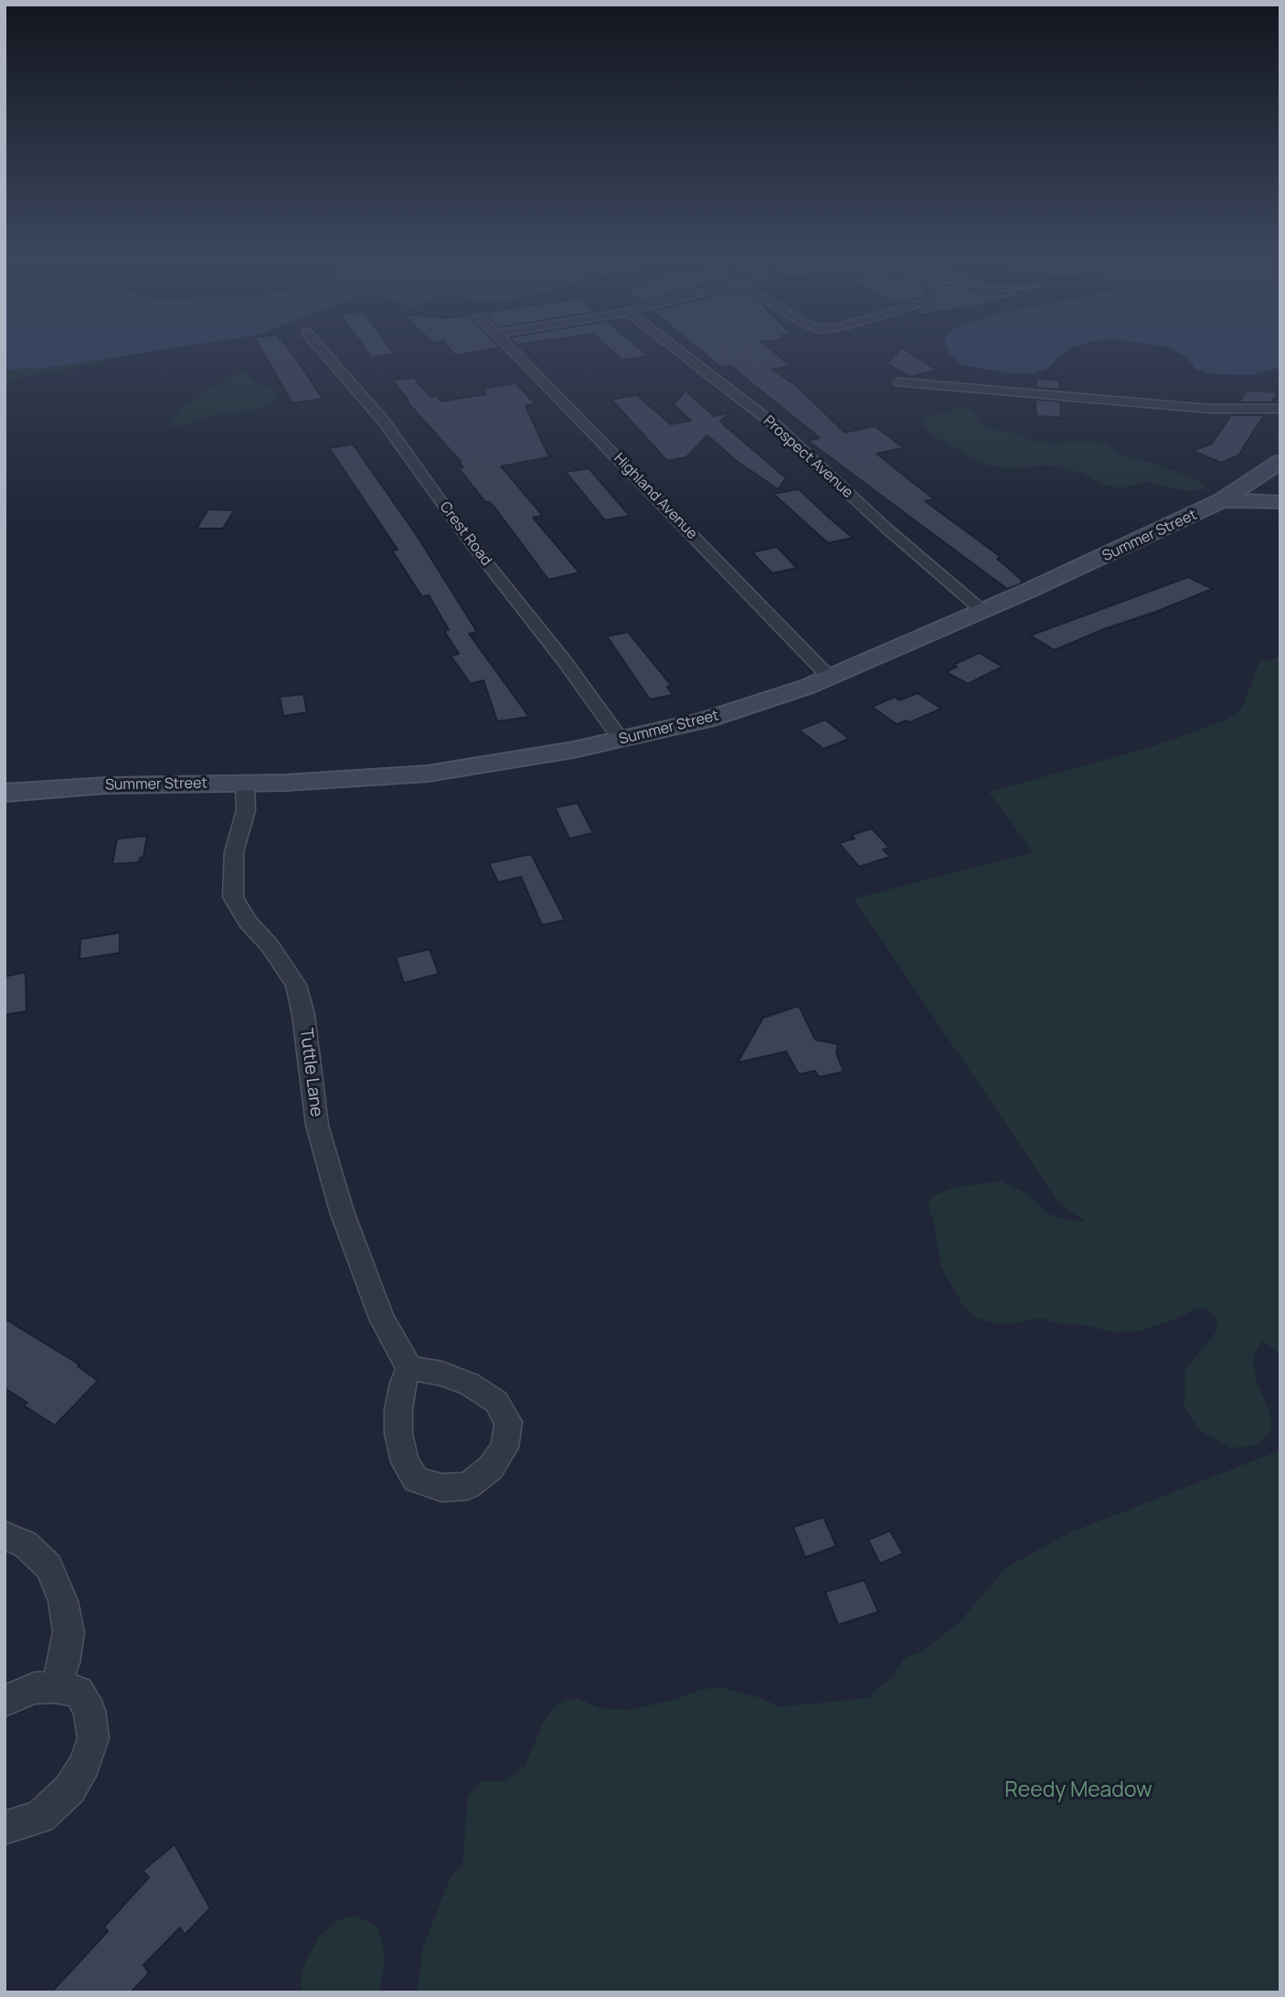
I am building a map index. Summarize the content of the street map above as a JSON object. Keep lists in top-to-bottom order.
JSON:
{
  "streets": {
    "main road": ["Summer Street"],
    "street": [
      "Prospect Avenue",
      "Highland Avenue",
      "Crest Road",
      "Tuttle Lane"
    ]
  },
  "crossings": [
    ["Prospect Avenue", "Summer Street"],
    ["Highland Avenue", "Summer Street"],
    ["Crest Road", "Summer Street"],
    ["Summer Street", "Tuttle Lane"]
  ],
  "parks": ["Reedy Meadow"]
}
